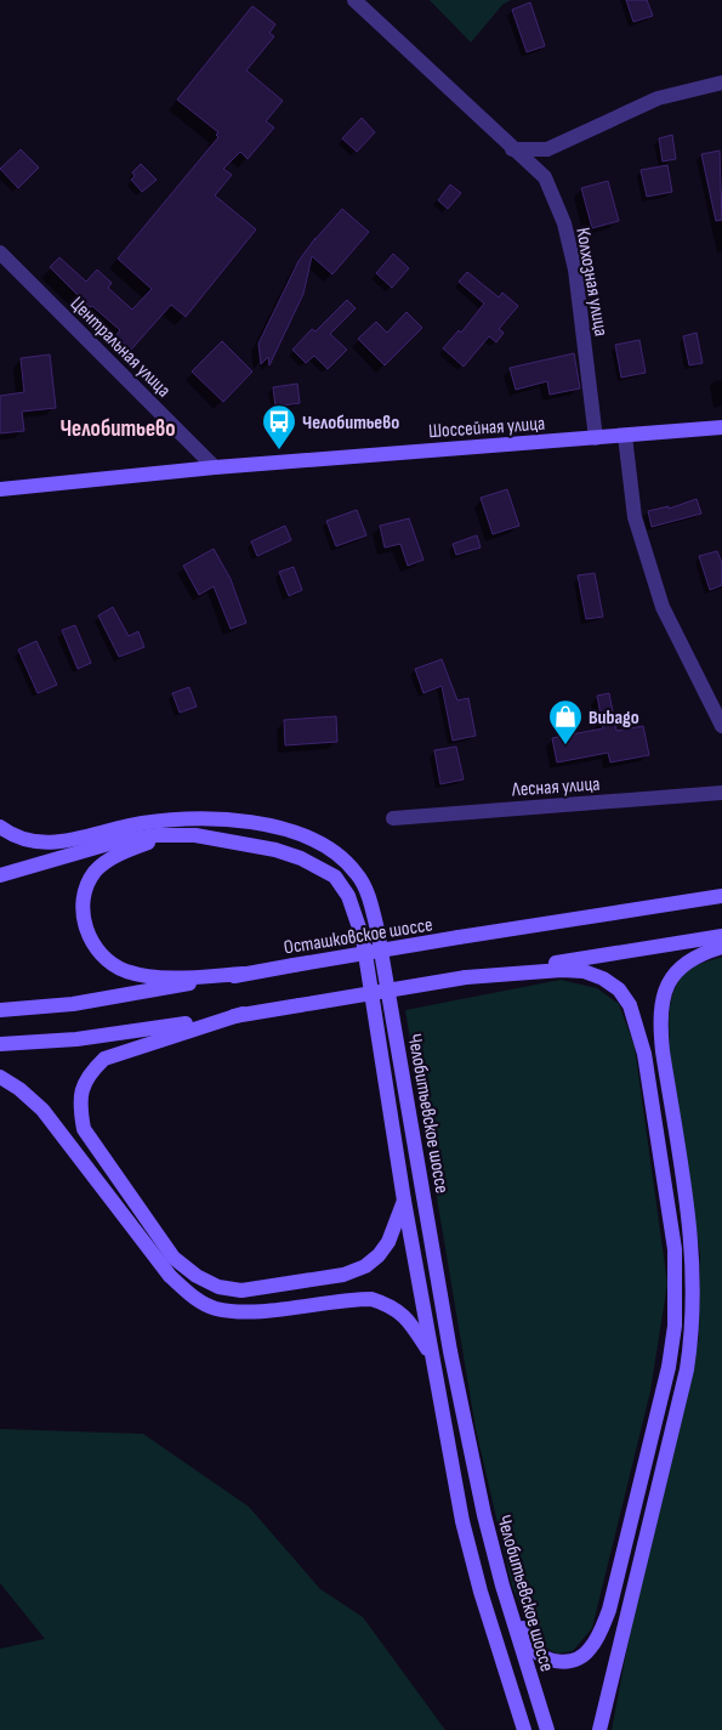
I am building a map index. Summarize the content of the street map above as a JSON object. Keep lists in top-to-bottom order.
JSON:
{
  "streets": {
    "street": [
      "Колхозная улица",
      "Центральная улица",
      "Шоссейная улица",
      "Лесная улица",
      "Осташковское шоссе",
      "Челобитьевское шоссе"
    ]
  },
  "crossings": [
    ["Колхозная улица", "Шоссейная улица"],
    ["Центральная улица", "Шоссейная улица"]
  ],
  "districts": ["Челобитьево"],
  "places": {
    "bus stop": ["Челобитьево"],
    "shop": ["Bubago"]
  }
}
